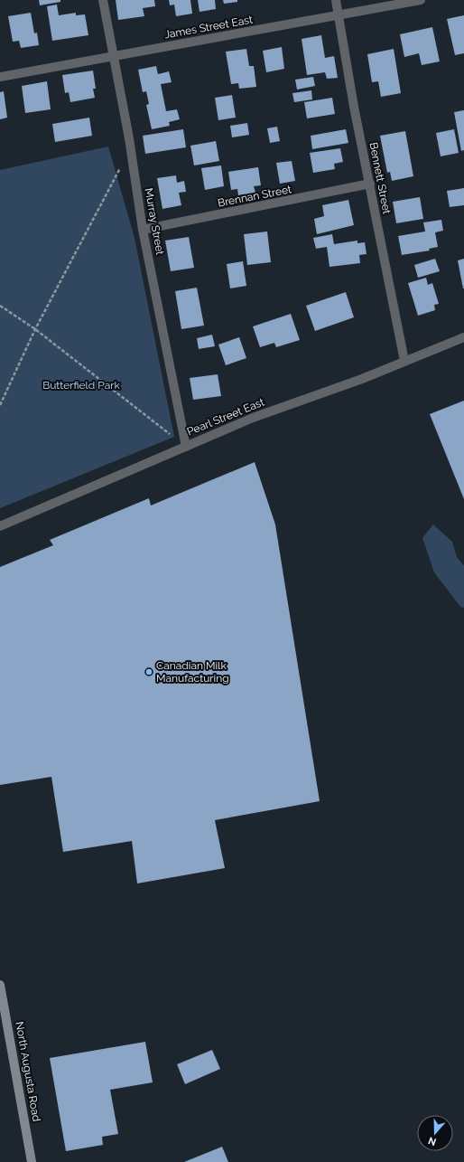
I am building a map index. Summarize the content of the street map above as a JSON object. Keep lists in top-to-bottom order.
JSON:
{
  "streets": {
    "main road": ["North Augusta Road"],
    "street": [
      "James Street East",
      "Bennett Street",
      "Brennan Street",
      "Murray Street",
      "Pearl Street East"
    ]
  },
  "crossings": [
    ["James Street East", "Bennett Street"],
    ["James Street East", "Murray Street"],
    ["Bennett Street", "Brennan Street"],
    ["Bennett Street", "Pearl Street East"],
    ["Brennan Street", "Murray Street"],
    ["Murray Street", "Pearl Street East"]
  ],
  "parks": ["Butterfield Park"],
  "places": ["Canadian Milk Manufacturing"],
  "north": "bottom"
}
